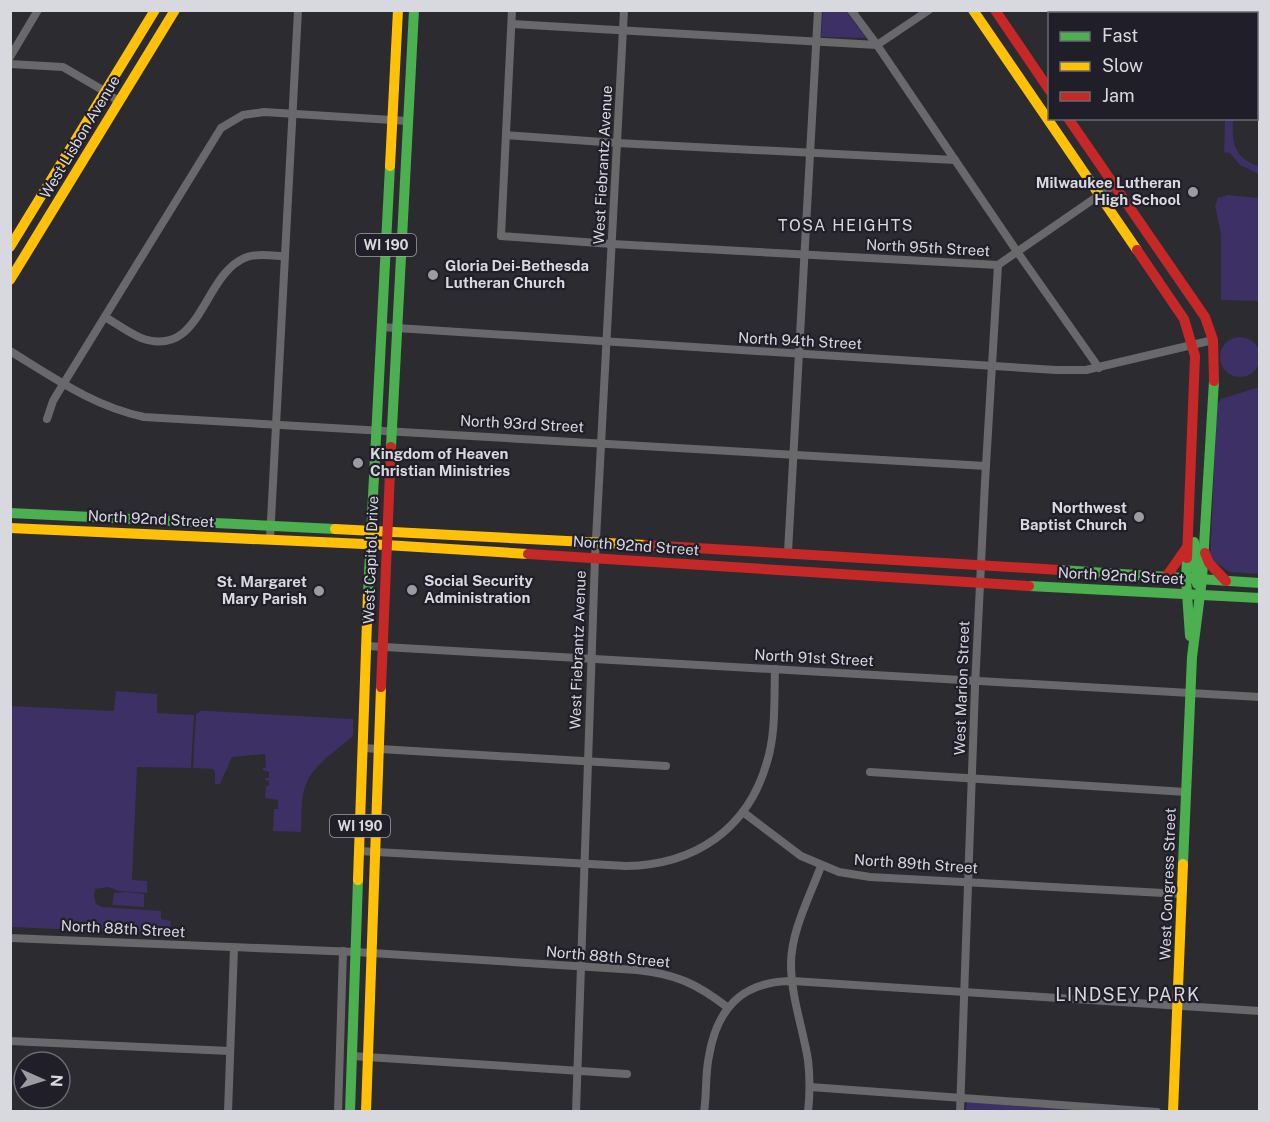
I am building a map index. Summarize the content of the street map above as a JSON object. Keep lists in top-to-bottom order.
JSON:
{
  "streets": {
    "main road": [
      "West Lisbon Avenue",
      "WI 190",
      "North 92nd Street",
      "West Capitol Drive",
      "West Congress Street"
    ],
    "street": [
      "West Fiebrantz Avenue",
      "North 95th Street",
      "North 94th Street",
      "North 93rd Street",
      "North 91st Street",
      "West Marion Street",
      "North 89th Street",
      "North 88th Street"
    ]
  },
  "crossings": [
    ["West Fiebrantz Avenue", "North 95th Street"],
    ["West Fiebrantz Avenue", "North 94th Street"],
    ["West Fiebrantz Avenue", "North 93rd Street"],
    ["West Fiebrantz Avenue", "North 92nd Street"],
    ["West Fiebrantz Avenue", "North 91st Street"],
    ["West Fiebrantz Avenue", "North 88th Street"],
    ["North 95th Street", "West Marion Street"],
    ["North 95th Street", "West Congress Street"],
    ["North 94th Street", "West Capitol Drive"],
    ["North 94th Street", "West Marion Street"],
    ["North 94th Street", "West Congress Street"],
    ["North 93rd Street", "West Capitol Drive"],
    ["North 93rd Street", "West Marion Street"],
    ["North 92nd Street", "West Capitol Drive"],
    ["North 92nd Street", "West Marion Street"],
    ["North 92nd Street", "West Congress Street"],
    ["West Capitol Drive", "North 91st Street"],
    ["West Capitol Drive", "North 88th Street"],
    ["North 91st Street", "West Marion Street"],
    ["North 91st Street", "West Congress Street"],
    ["West Marion Street", "North 89th Street"],
    ["North 89th Street", "West Congress Street"]
  ],
  "districts": ["TOSA HEIGHTS", "LINDSEY PARK"],
  "places": [
    "Milwaukee Lutheran High School",
    "Gloria Dei-Bethesda Lutheran Church",
    "Kingdom of Heaven Christian Ministries",
    "Northwest Baptist Church",
    "Social Security Administration",
    "St. Margaret Mary Parish"
  ],
  "legend": ["Fast", "Slow", "Jam"],
  "north": "right"
}
